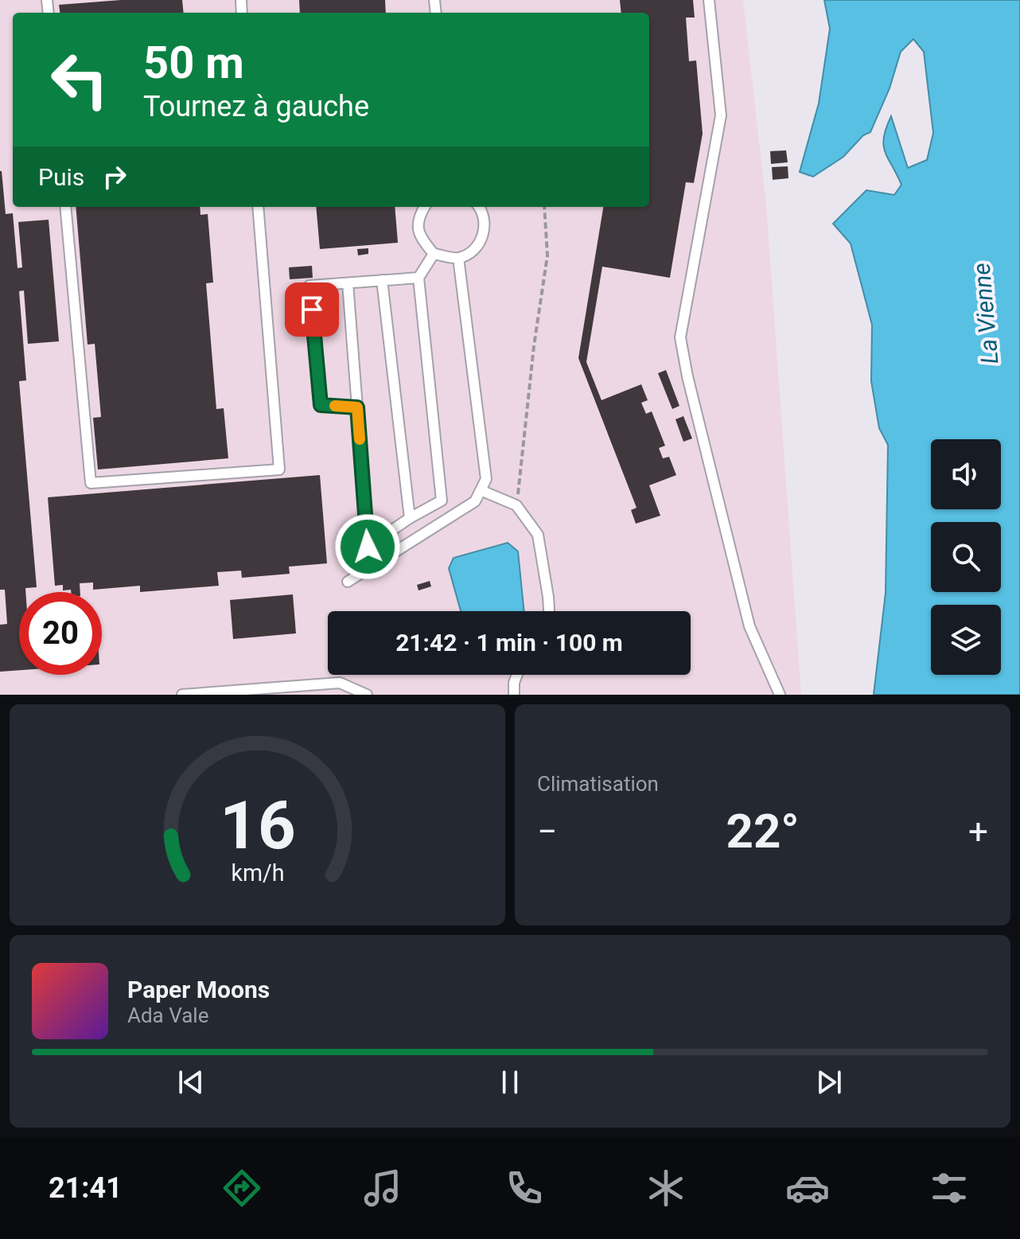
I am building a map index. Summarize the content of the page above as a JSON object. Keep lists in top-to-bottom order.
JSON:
{
  "water": ["La Vienne"],
  "page": {
    "turn": ["50 m", "Tournez à gauche"],
    "then": "Puis",
    "limit": "20",
    "trip": "21:42 · 1 min · 100 m",
    "tile": "Climatisation",
    "heat": ["−", "22°", "+"],
    "song": ["Paper Moons", "Ada Vale"],
    "tabs": "21:41",
    "gauge": ["16", "km/h"]
  }
}
